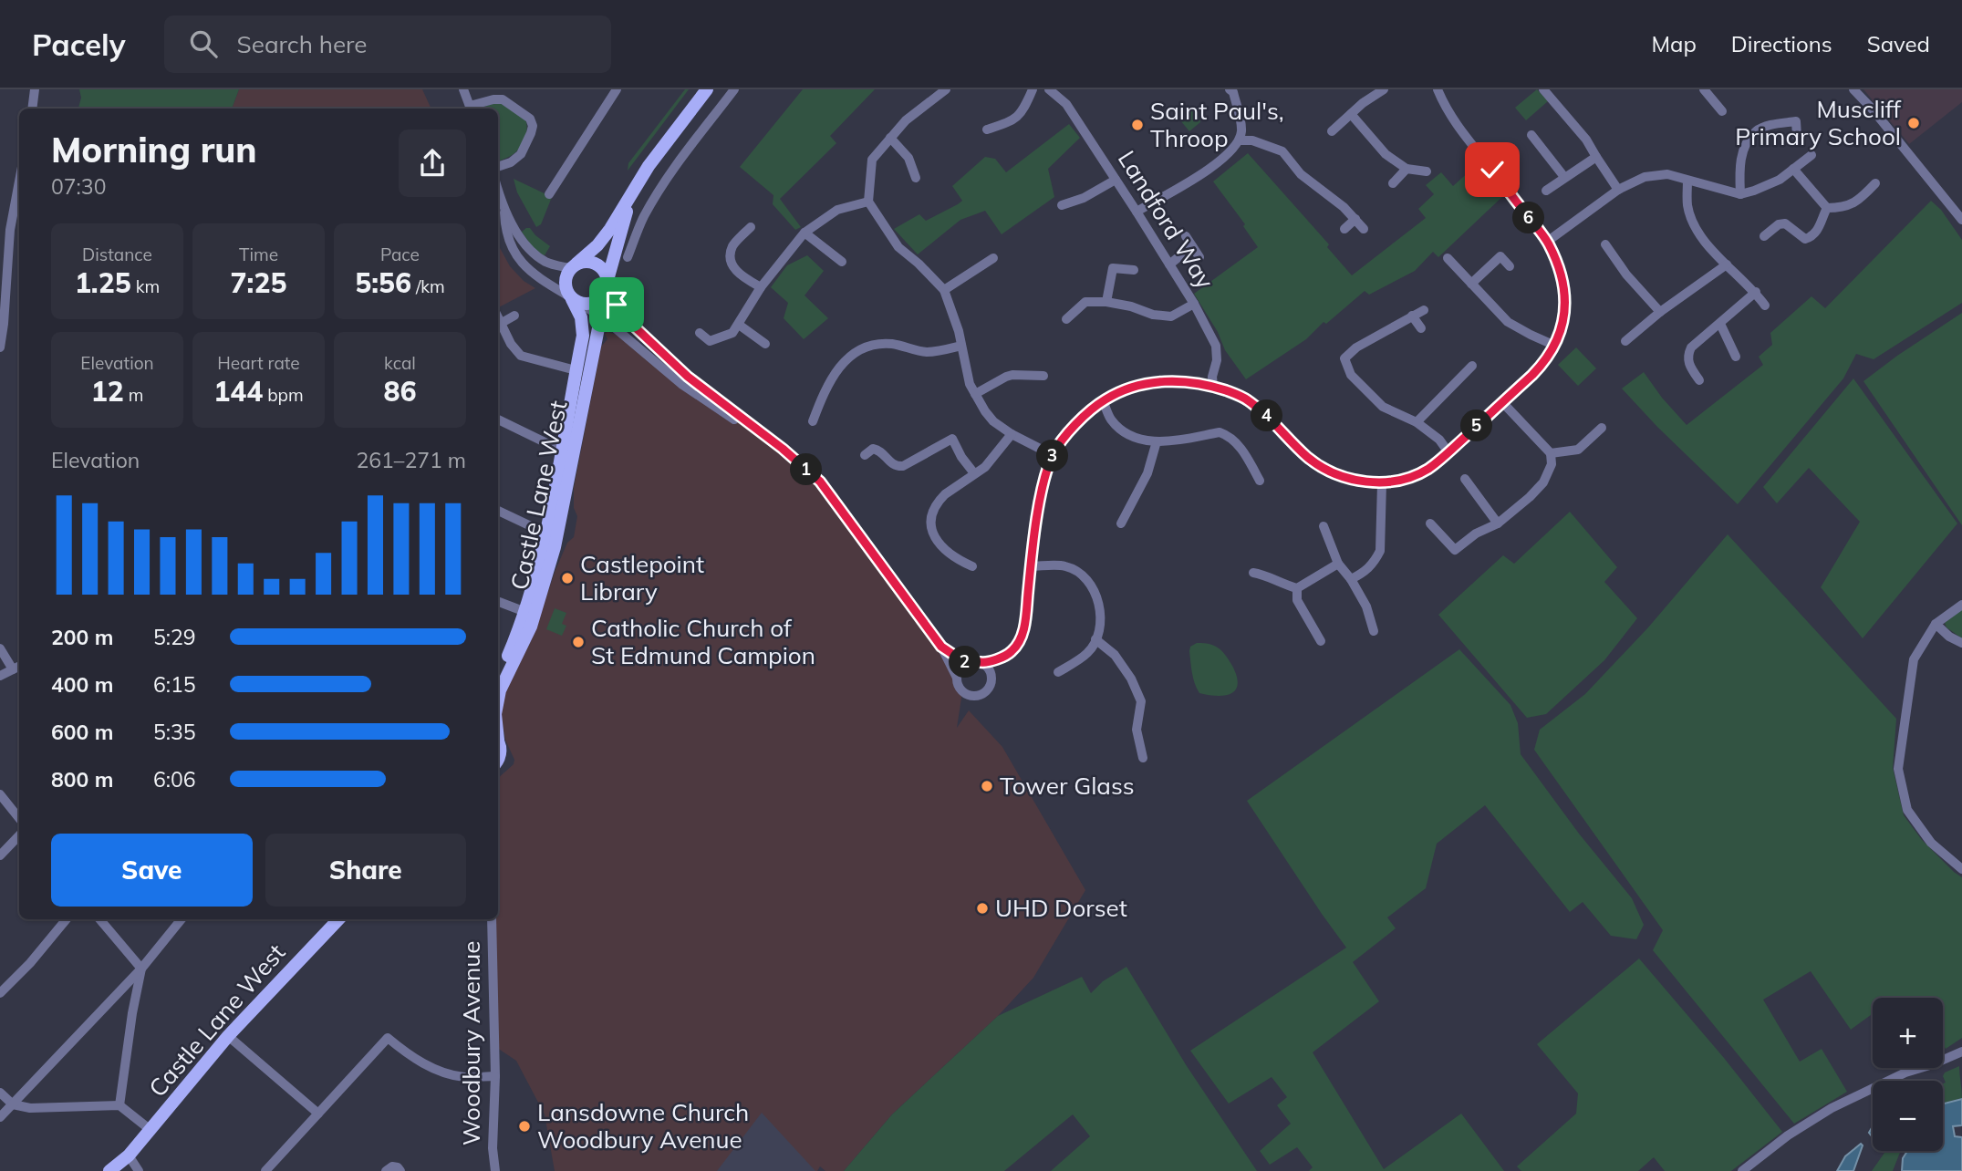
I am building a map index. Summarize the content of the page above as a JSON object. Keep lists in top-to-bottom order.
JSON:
{
  "streets": {
    "main road": ["Castle Lane West"],
    "street": ["Landford Way", "Woodbury Avenue"]
  },
  "places": [
    "Muscliff Primary School",
    "Saint Paul's, Throop",
    "Castlepoint Library",
    "Catholic Church of St Edmund Campion",
    "Tower Glass",
    "UHD Dorset",
    "Lansdowne Church Woodbury Avenue"
  ],
  "page": {
    "header": "Pacely",
    "search": "Search here",
    "nav": ["Map", "Directions", "Saved"],
    "heading": ["Morning run", "07:30"],
    "pins": [
      "6",
      "4",
      "5",
      "3",
      "1",
      "2"
    ],
    "stats": [
      ["Distance", "1.25 km"],
      ["Time", "7:25"],
      ["Pace", "5:56 /km"],
      ["Elevation", "12 m"],
      ["Heart rate", "144 bpm"],
      ["kcal", "86"]
    ],
    "chart": ["Elevation", "261–271 m"],
    "list": [
      {
        "name": "200 m",
        "note": "5:29"
      },
      {
        "name": "400 m",
        "note": "6:15"
      },
      {
        "name": "600 m",
        "note": "5:35"
      },
      {
        "name": "800 m",
        "note": "6:06"
      }
    ],
    "buttons": ["Save", "Share"],
    "map_buttons": ["+", "−"]
  }
}
